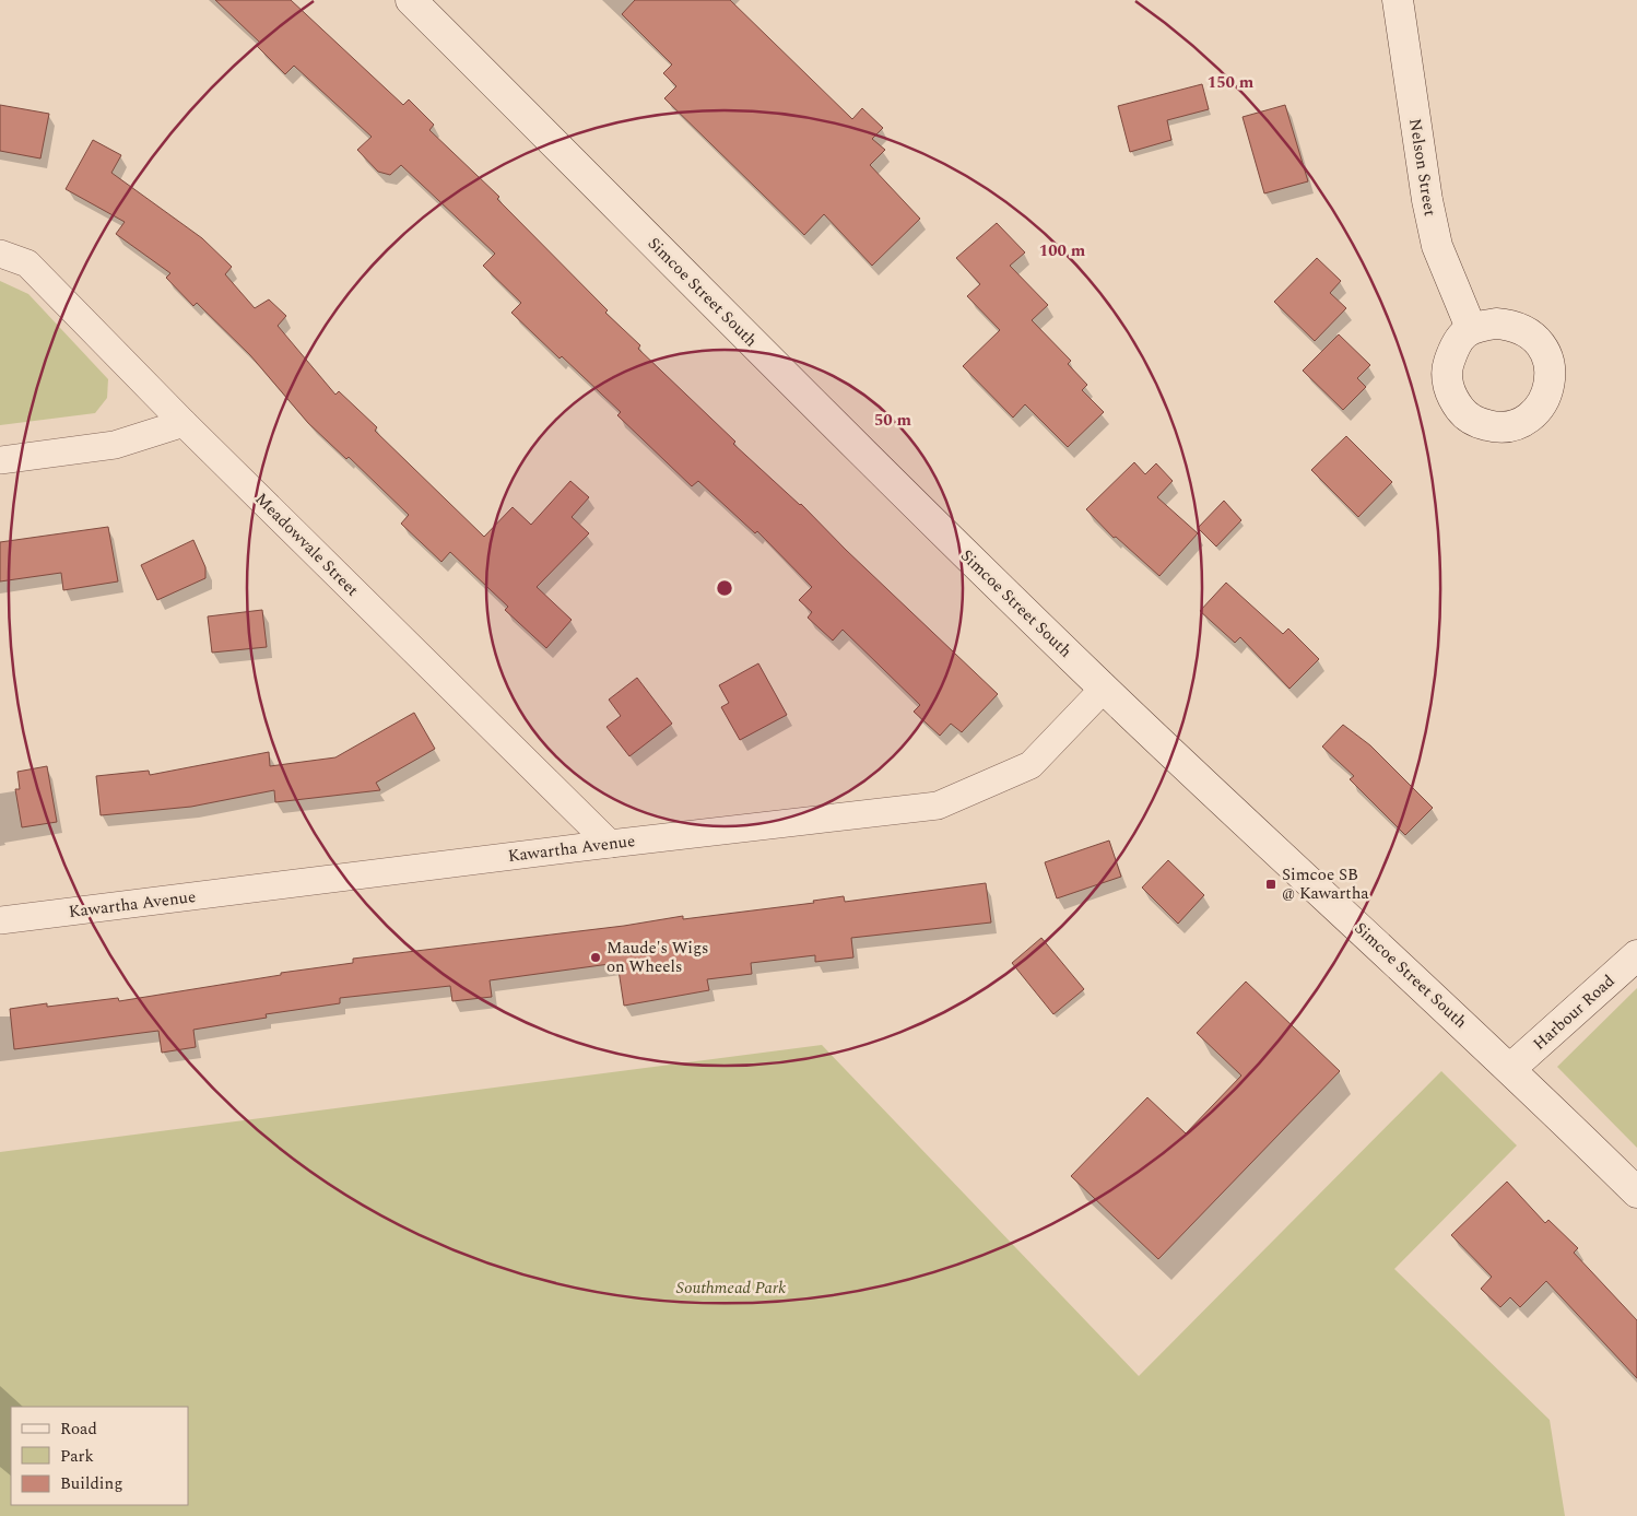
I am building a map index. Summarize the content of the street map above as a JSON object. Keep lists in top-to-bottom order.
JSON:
{
  "streets": {
    "street": [
      "Nelson Street",
      "Simcoe Street South",
      "Meadowvale Street",
      "Kawartha Avenue",
      "Harbour Road"
    ]
  },
  "crossings": [
    ["Simcoe Street South", "Kawartha Avenue"],
    ["Simcoe Street South", "Harbour Road"],
    ["Meadowvale Street", "Kawartha Avenue"]
  ],
  "parks": ["Southmead Park"],
  "places": {
    "transit": ["Simcoe SB @ Kawartha"],
    "other": ["Maude's Wigs on Wheels"]
  },
  "legend": ["Road", "Park", "Building"],
  "rings": ["150 m", "100 m", "50 m"]
}
